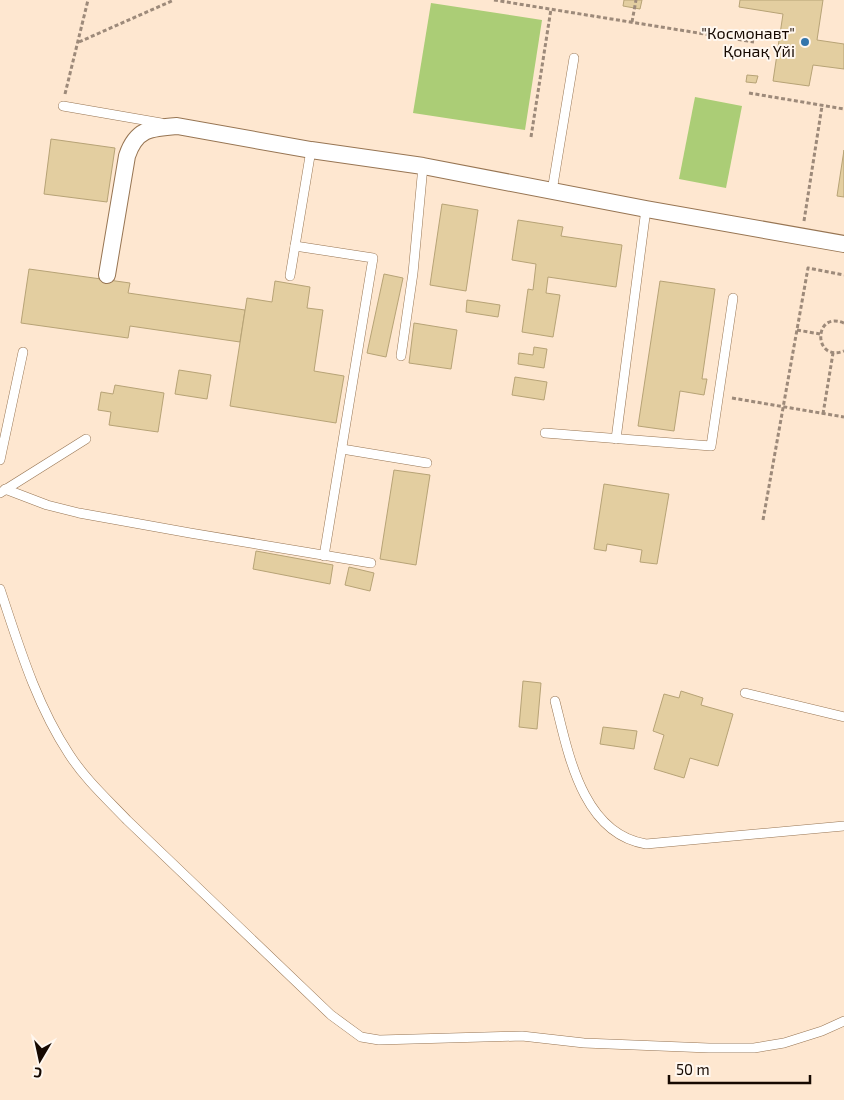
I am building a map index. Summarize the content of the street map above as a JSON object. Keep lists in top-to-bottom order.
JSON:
{
  "places": ["\"Космонавт\" Қонақ Үйі"],
  "scale_bar": "50 m",
  "north": "bottom"
}
